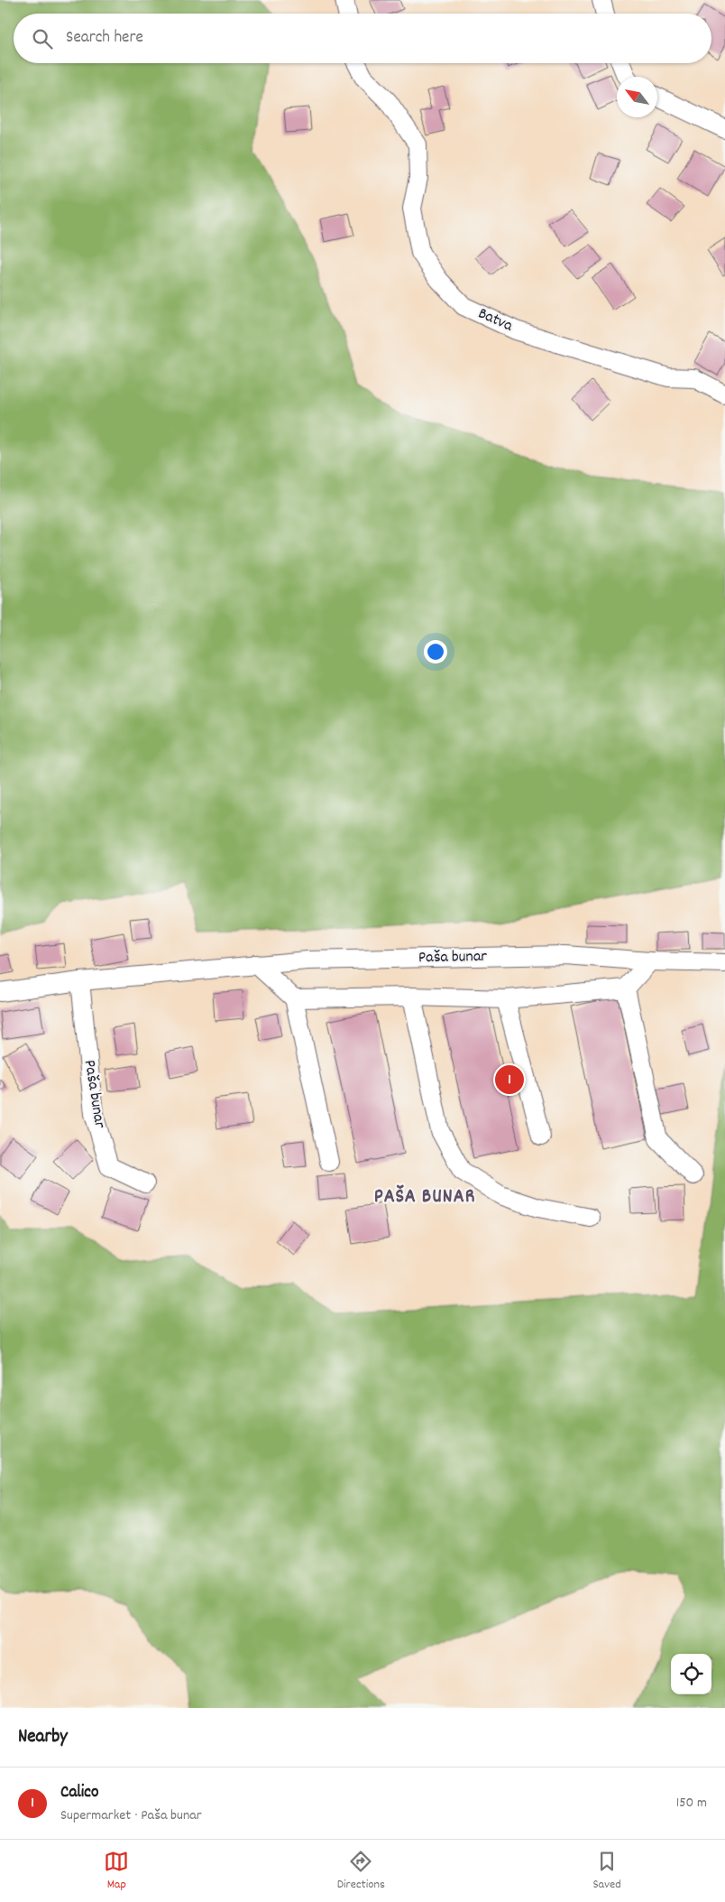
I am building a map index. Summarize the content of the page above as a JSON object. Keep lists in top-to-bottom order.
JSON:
{
  "streets": {
    "street": ["Batva", "Paša bunar"]
  },
  "districts": ["PAŠA BUNAR"],
  "north": "top left",
  "page": {
    "search": "Search here",
    "pins": "1",
    "heading": "Nearby",
    "list": [
      {
        "mark": "1",
        "name": "Calico",
        "note": "Supermarket · Paša bunar",
        "value": "150 m"
      }
    ],
    "nav": ["Map", "Directions", "Saved"]
  }
}
